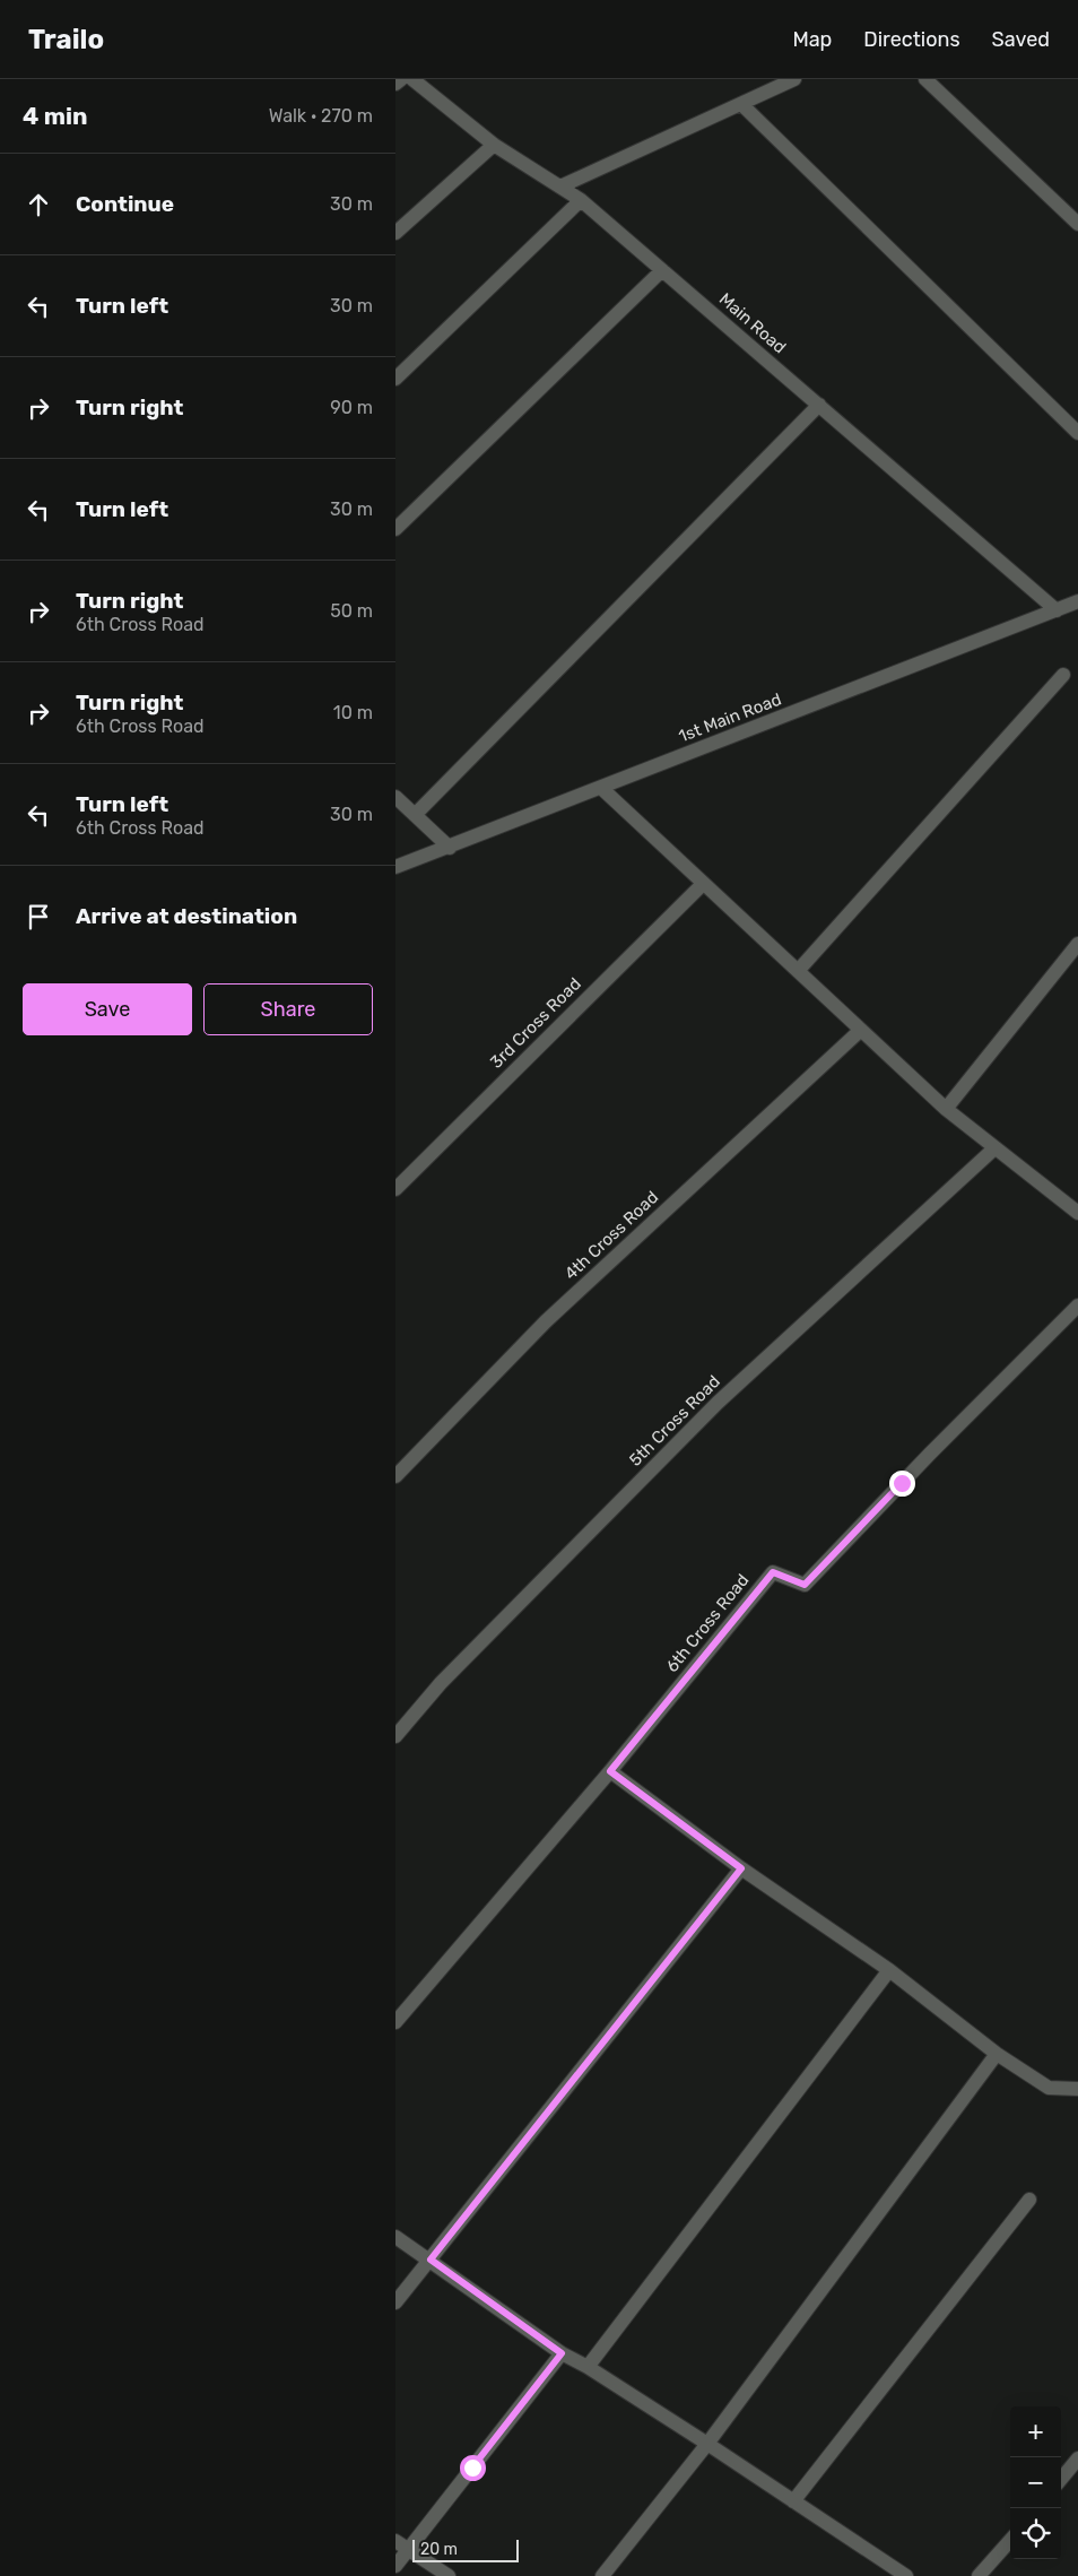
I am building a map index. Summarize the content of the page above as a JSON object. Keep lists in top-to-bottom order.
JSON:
{
  "streets": {
    "street": [
      "Main Road",
      "1st Main Road",
      "3rd Cross Road",
      "4th Cross Road",
      "5th Cross Road",
      "6th Cross Road"
    ]
  },
  "crossings": [
    ["Main Road", "1st Main Road"]
  ],
  "scale_bar": "20 m",
  "page": {
    "header": "Trailo",
    "nav": ["Map", "Directions", "Saved"],
    "heading": ["4 min", "Walk · 270 m"],
    "list": [
      ["Continue", "30 m"],
      ["Turn left", "30 m"],
      ["Turn right", "90 m"],
      ["Turn left", "30 m"],
      ["Turn right", "6th Cross Road", "50 m"],
      ["Turn right", "6th Cross Road", "10 m"],
      ["Turn left", "6th Cross Road", "30 m"],
      "Arrive at destination"
    ],
    "buttons": ["Save", "Share"],
    "map_buttons": ["+", "−"],
    "scale": "20 m"
  }
}
